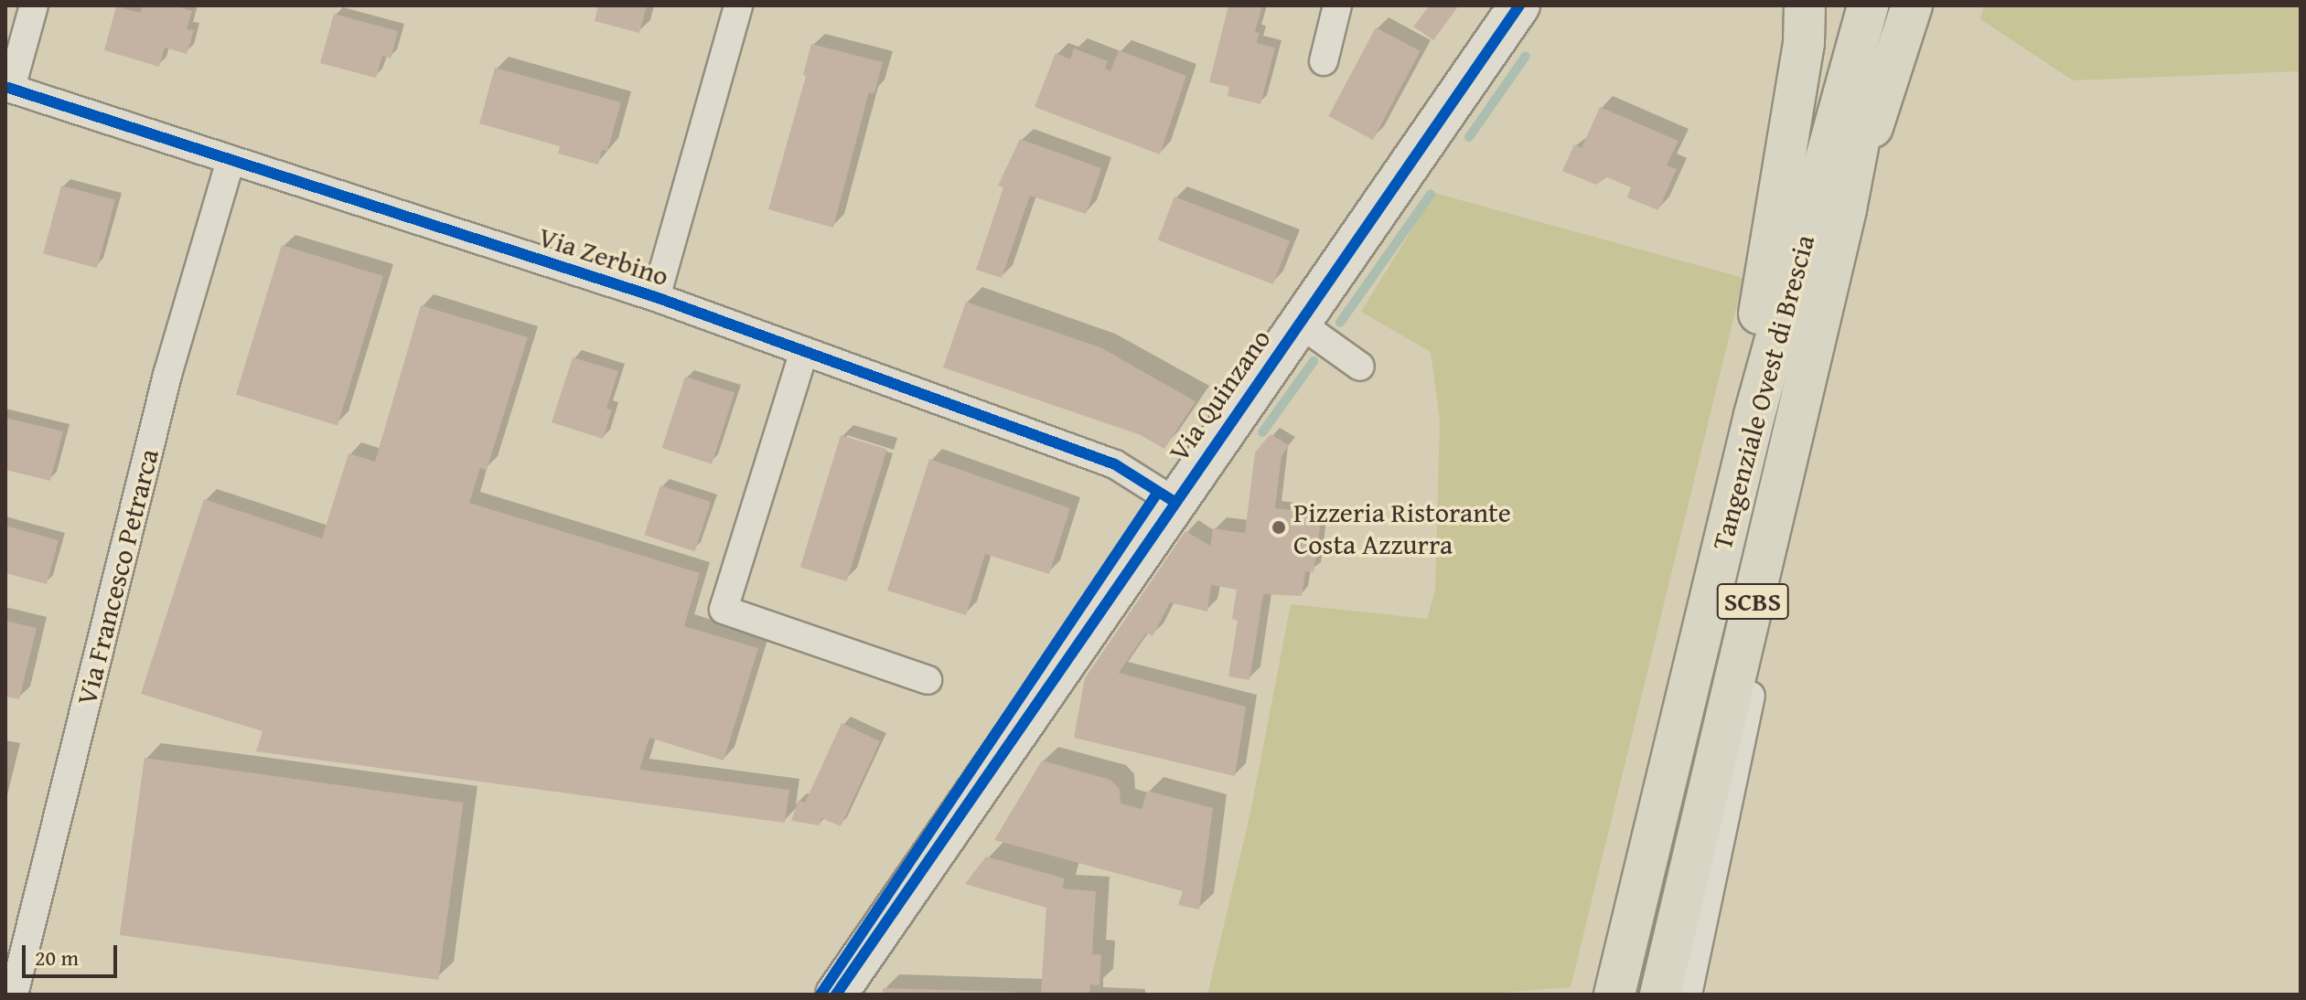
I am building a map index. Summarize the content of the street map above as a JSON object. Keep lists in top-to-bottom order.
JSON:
{
  "streets": {
    "main road": ["Tangenziale Ovest di Brescia", "SCBS"],
    "street": ["Via Zerbino", "Via Quinzano", "Via Francesco Petrarca"]
  },
  "crossings": [
    ["Via Zerbino", "Via Quinzano"],
    ["Via Zerbino", "Via Francesco Petrarca"]
  ],
  "places": ["Pizzeria Ristorante Costa Azzurra"],
  "scale_bar": "20 m"
}
